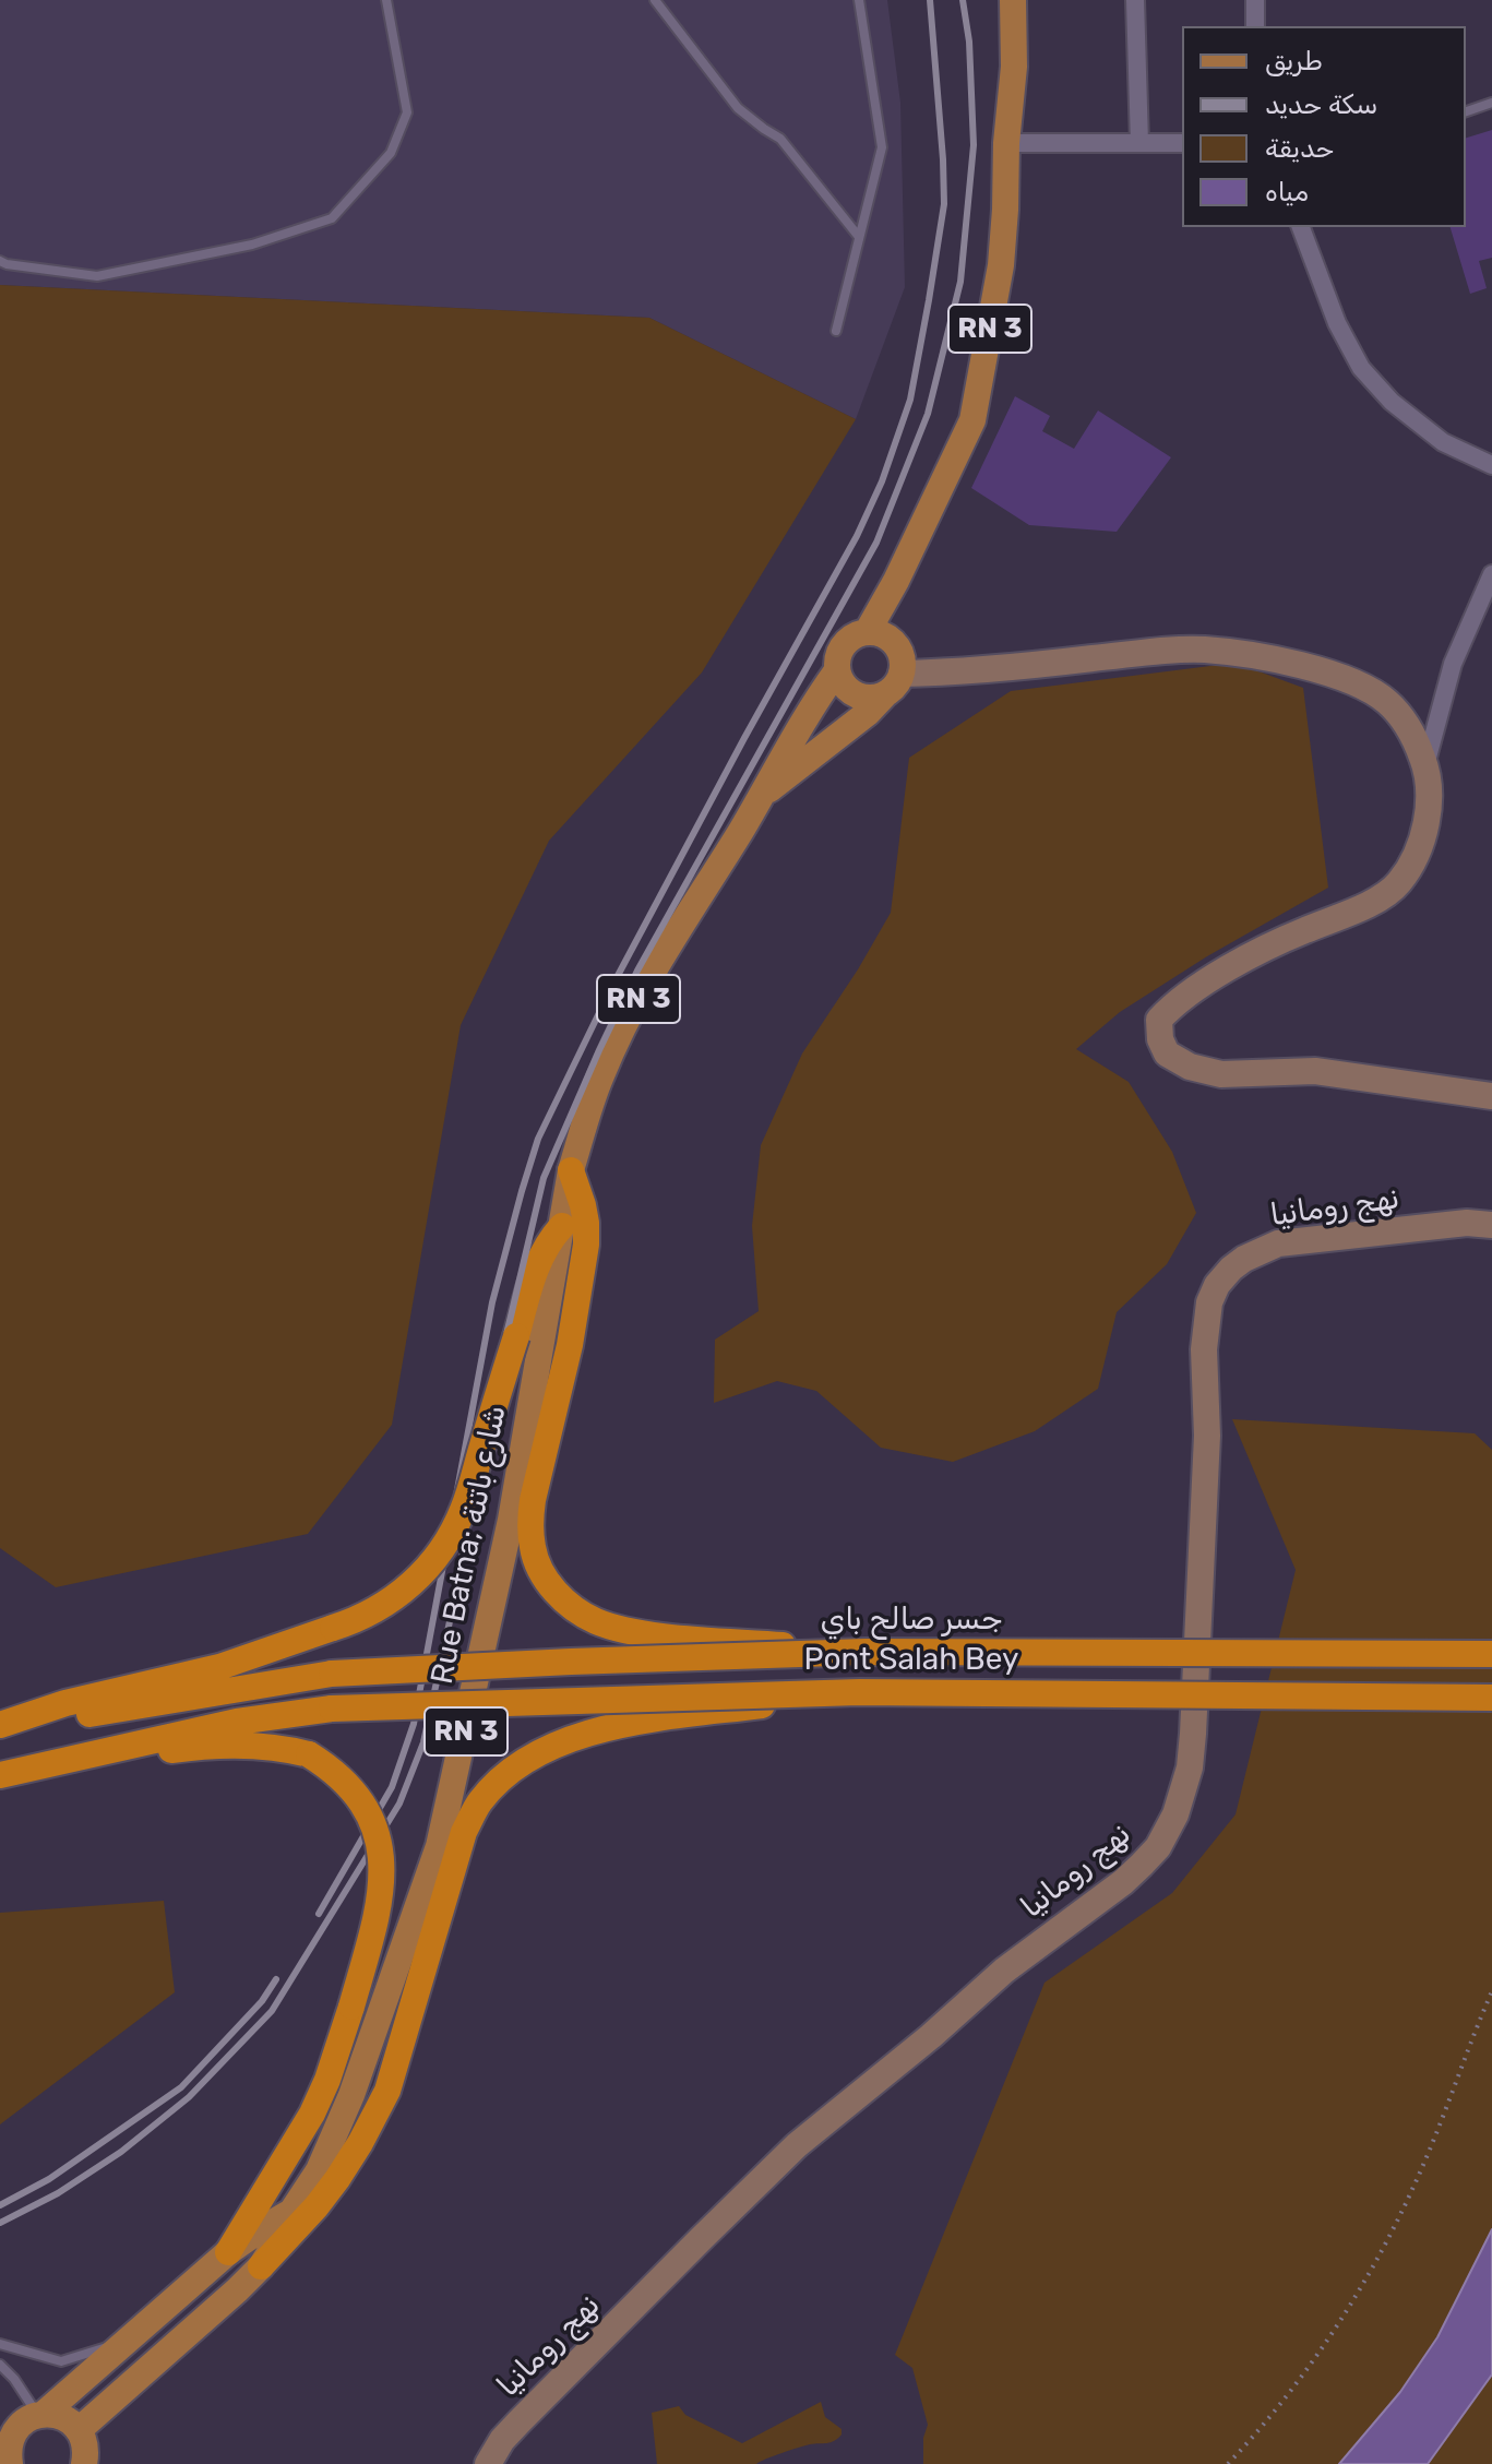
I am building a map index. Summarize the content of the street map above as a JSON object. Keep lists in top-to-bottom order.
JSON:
{
  "streets": {
    "highway": ["RN 3", "جسر صالح باي", "Pont Salah Bey"],
    "main road": ["Rue Batna; شارع باتنة"],
    "street": ["نهج رومانيا"]
  },
  "crossings": [
    ["RN 3", "Rue Batna; شارع باتنة"],
    ["RN 3", "Pont Salah Bey"]
  ],
  "legend": [
    "طريق",
    "سكة حديد",
    "حديقة",
    "مياه"
  ]
}
